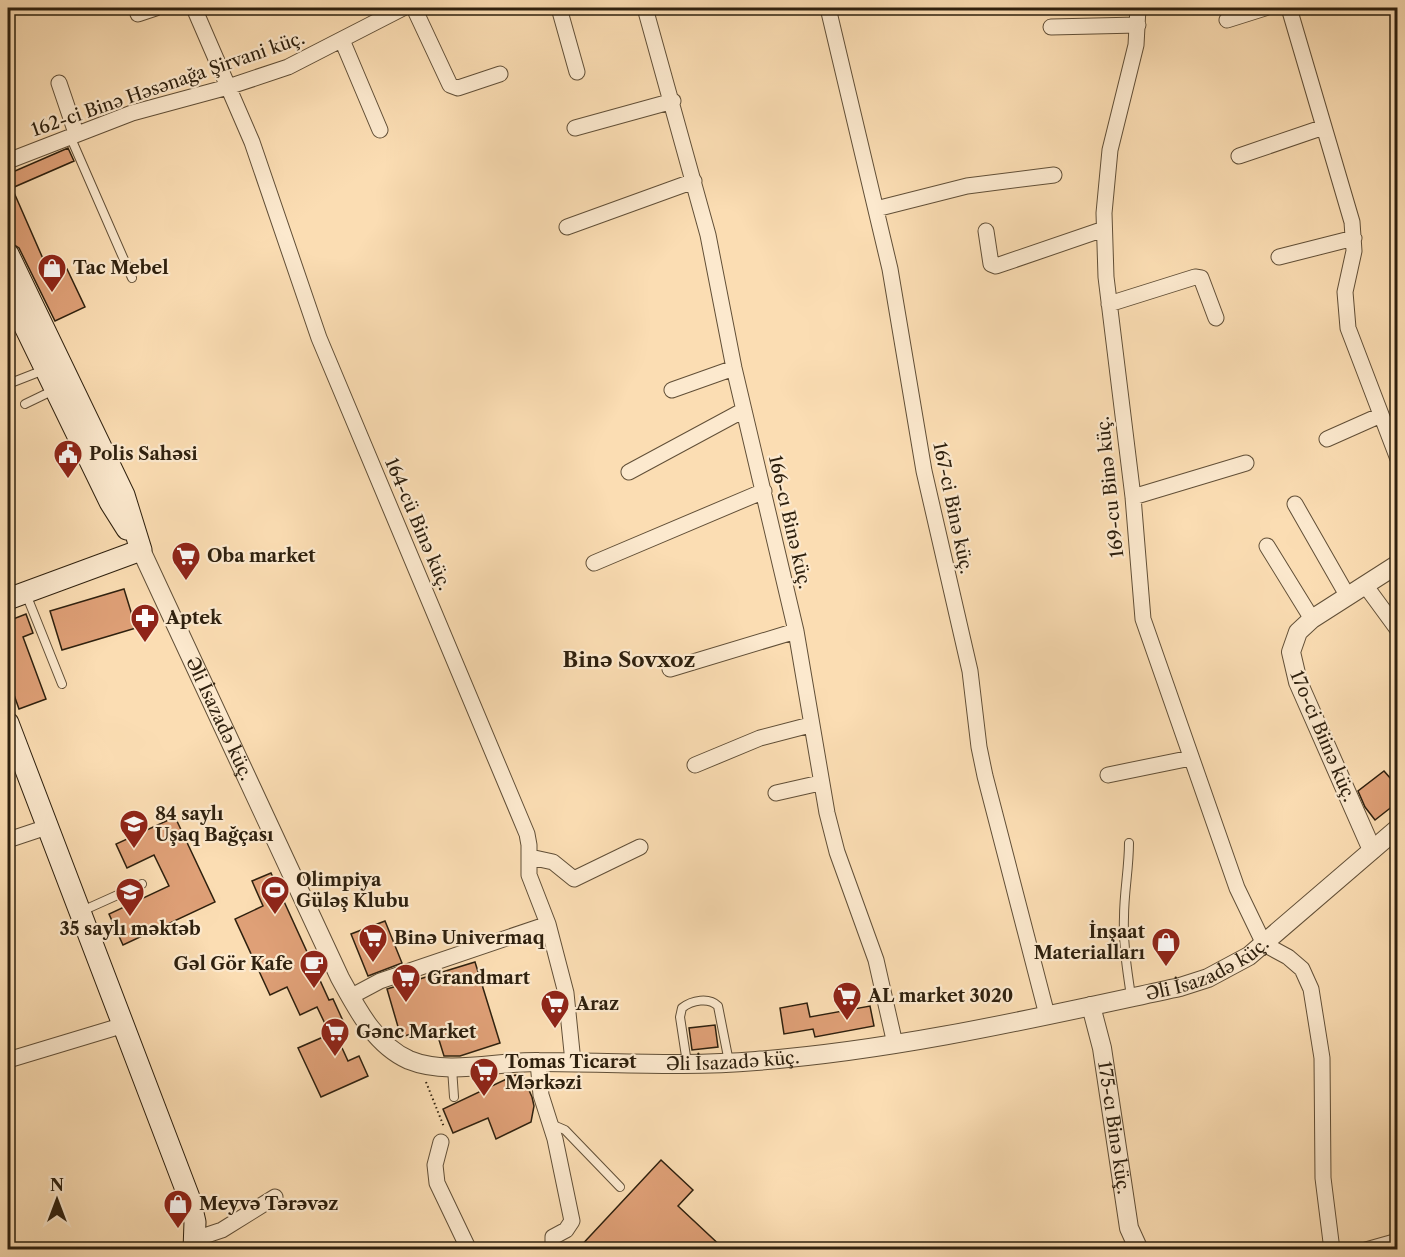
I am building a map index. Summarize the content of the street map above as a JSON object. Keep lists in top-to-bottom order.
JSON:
{
  "streets": {
    "street": [
      "162-ci Binə Həsənağa Şirvani küç.",
      "169-cu Binə küç.",
      "167-ci Binə küç.",
      "166-cı Binə küç.",
      "164-cü Binə küç.",
      "Əli İsazadə küç.",
      "17o-ci Biinə küç.",
      "175-cı Binə küç."
    ]
  },
  "crossings": [
    ["162-ci Binə Həsənağa Şirvani küç.", "164-cü Binə küç."],
    ["169-cu Binə küç.", "Əli İsazadə küç."],
    ["167-ci Binə küç.", "Əli İsazadə küç."],
    ["166-cı Binə küç.", "Əli İsazadə küç."],
    ["164-cü Binə küç.", "Əli İsazadə küç."],
    ["Əli İsazadə küç.", "17o-ci Biinə küç."],
    ["Əli İsazadə küç.", "175-cı Binə küç."]
  ],
  "districts": ["Binə Sovxoz"],
  "places": {
    "shop": ["Tac Mebel", "İnşaat Materialları", "Meyvə Tərəvəz"],
    "public building": ["Polis Sahəsi"],
    "supermarket": [
      "Oba market",
      "Binə Univermaq",
      "Grandmart",
      "AL market 3020",
      "Araz",
      "Gənc Market",
      "Tomas Ticarət Mərkəzi"
    ],
    "pharmacy": ["Aptek"],
    "school or university": ["84 saylı Uşaq Bağçası", "35 saylı məktəb"],
    "sports": ["Olimpiya Güləş Klubu"],
    "cafe": ["Gəl Gör Kafe"]
  },
  "north": "top"
}
